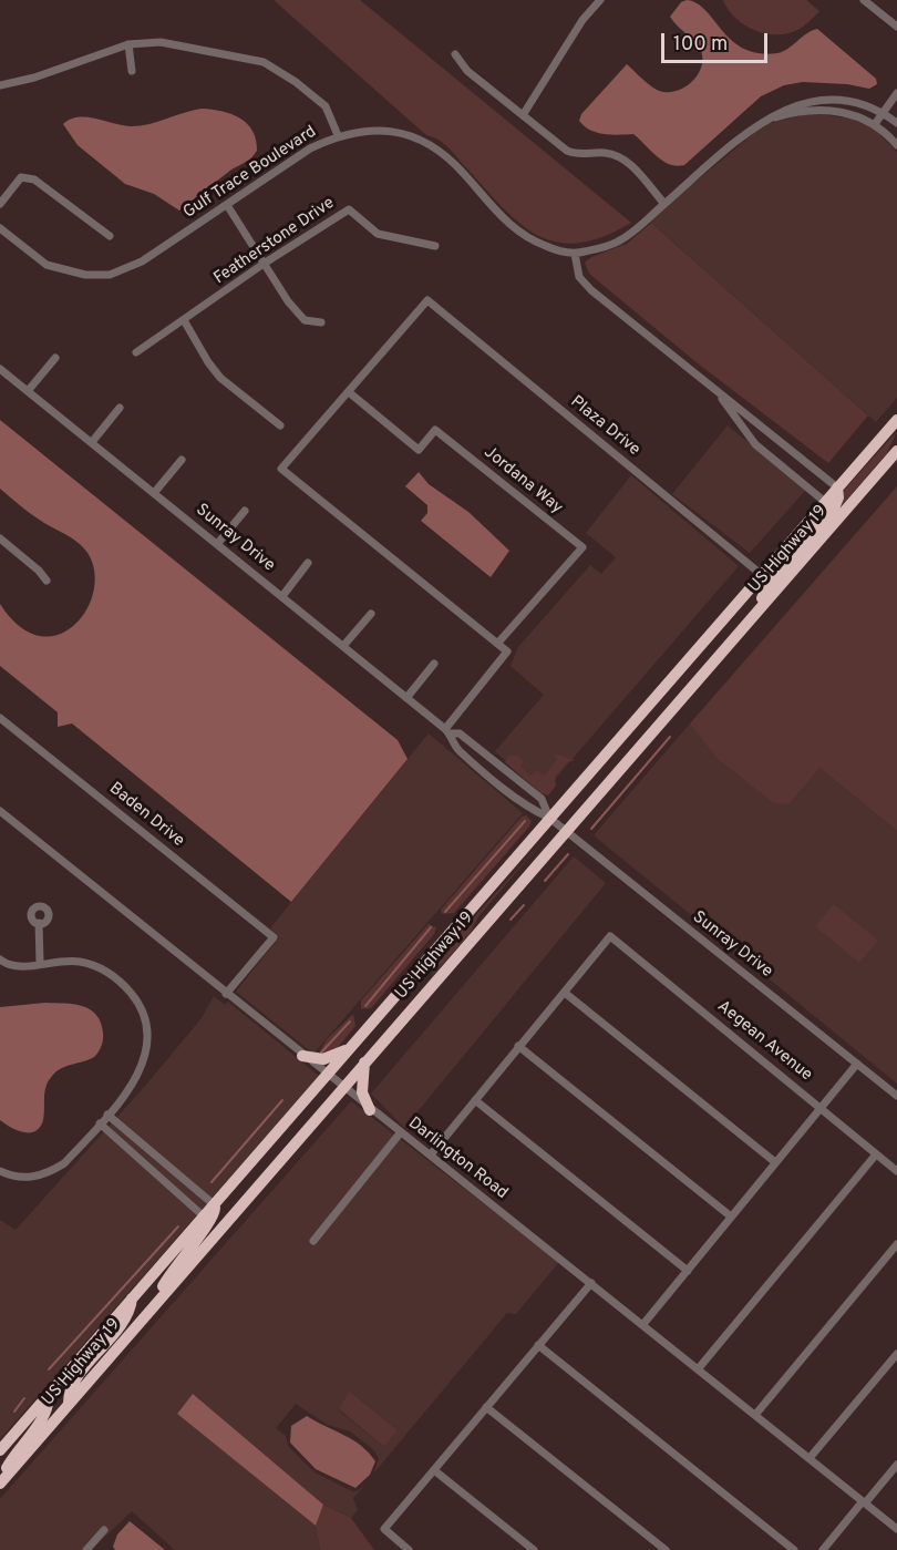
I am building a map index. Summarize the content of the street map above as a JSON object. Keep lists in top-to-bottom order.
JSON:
{
  "streets": {
    "highway": ["US Highway 19"],
    "street": [
      "Gulf Trace Boulevard",
      "Featherstone Drive",
      "Plaza Drive",
      "Jordana Way",
      "Sunray Drive",
      "Baden Drive",
      "Aegean Avenue",
      "Darlington Road"
    ]
  },
  "crossings": [
    ["Plaza Drive", "Jordana Way"],
    ["Plaza Drive", "US Highway 19"],
    ["Sunray Drive", "US Highway 19"],
    ["US Highway 19", "Darlington Road"],
    ["Baden Drive", "Darlington Road"]
  ],
  "scale_bar": "100 m"
}
